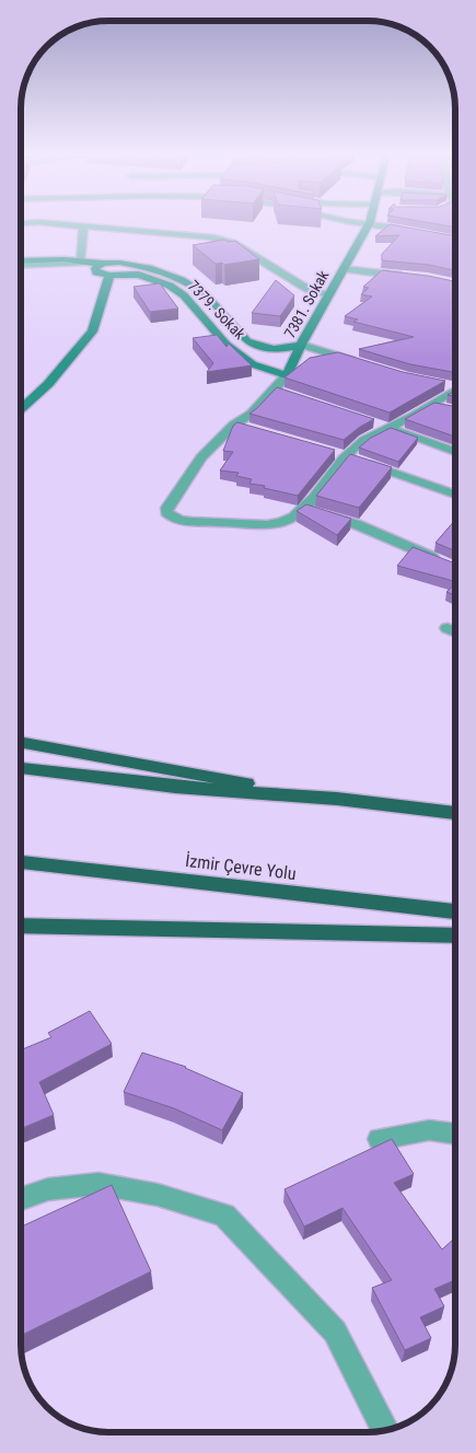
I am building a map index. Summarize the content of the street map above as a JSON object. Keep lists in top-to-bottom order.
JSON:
{
  "streets": {
    "highway": ["İzmir Çevre Yolu"],
    "street": ["7381. Sokak", "7379. Sokak"]
  },
  "crossings": [
    ["7381. Sokak", "7379. Sokak"]
  ]
}
